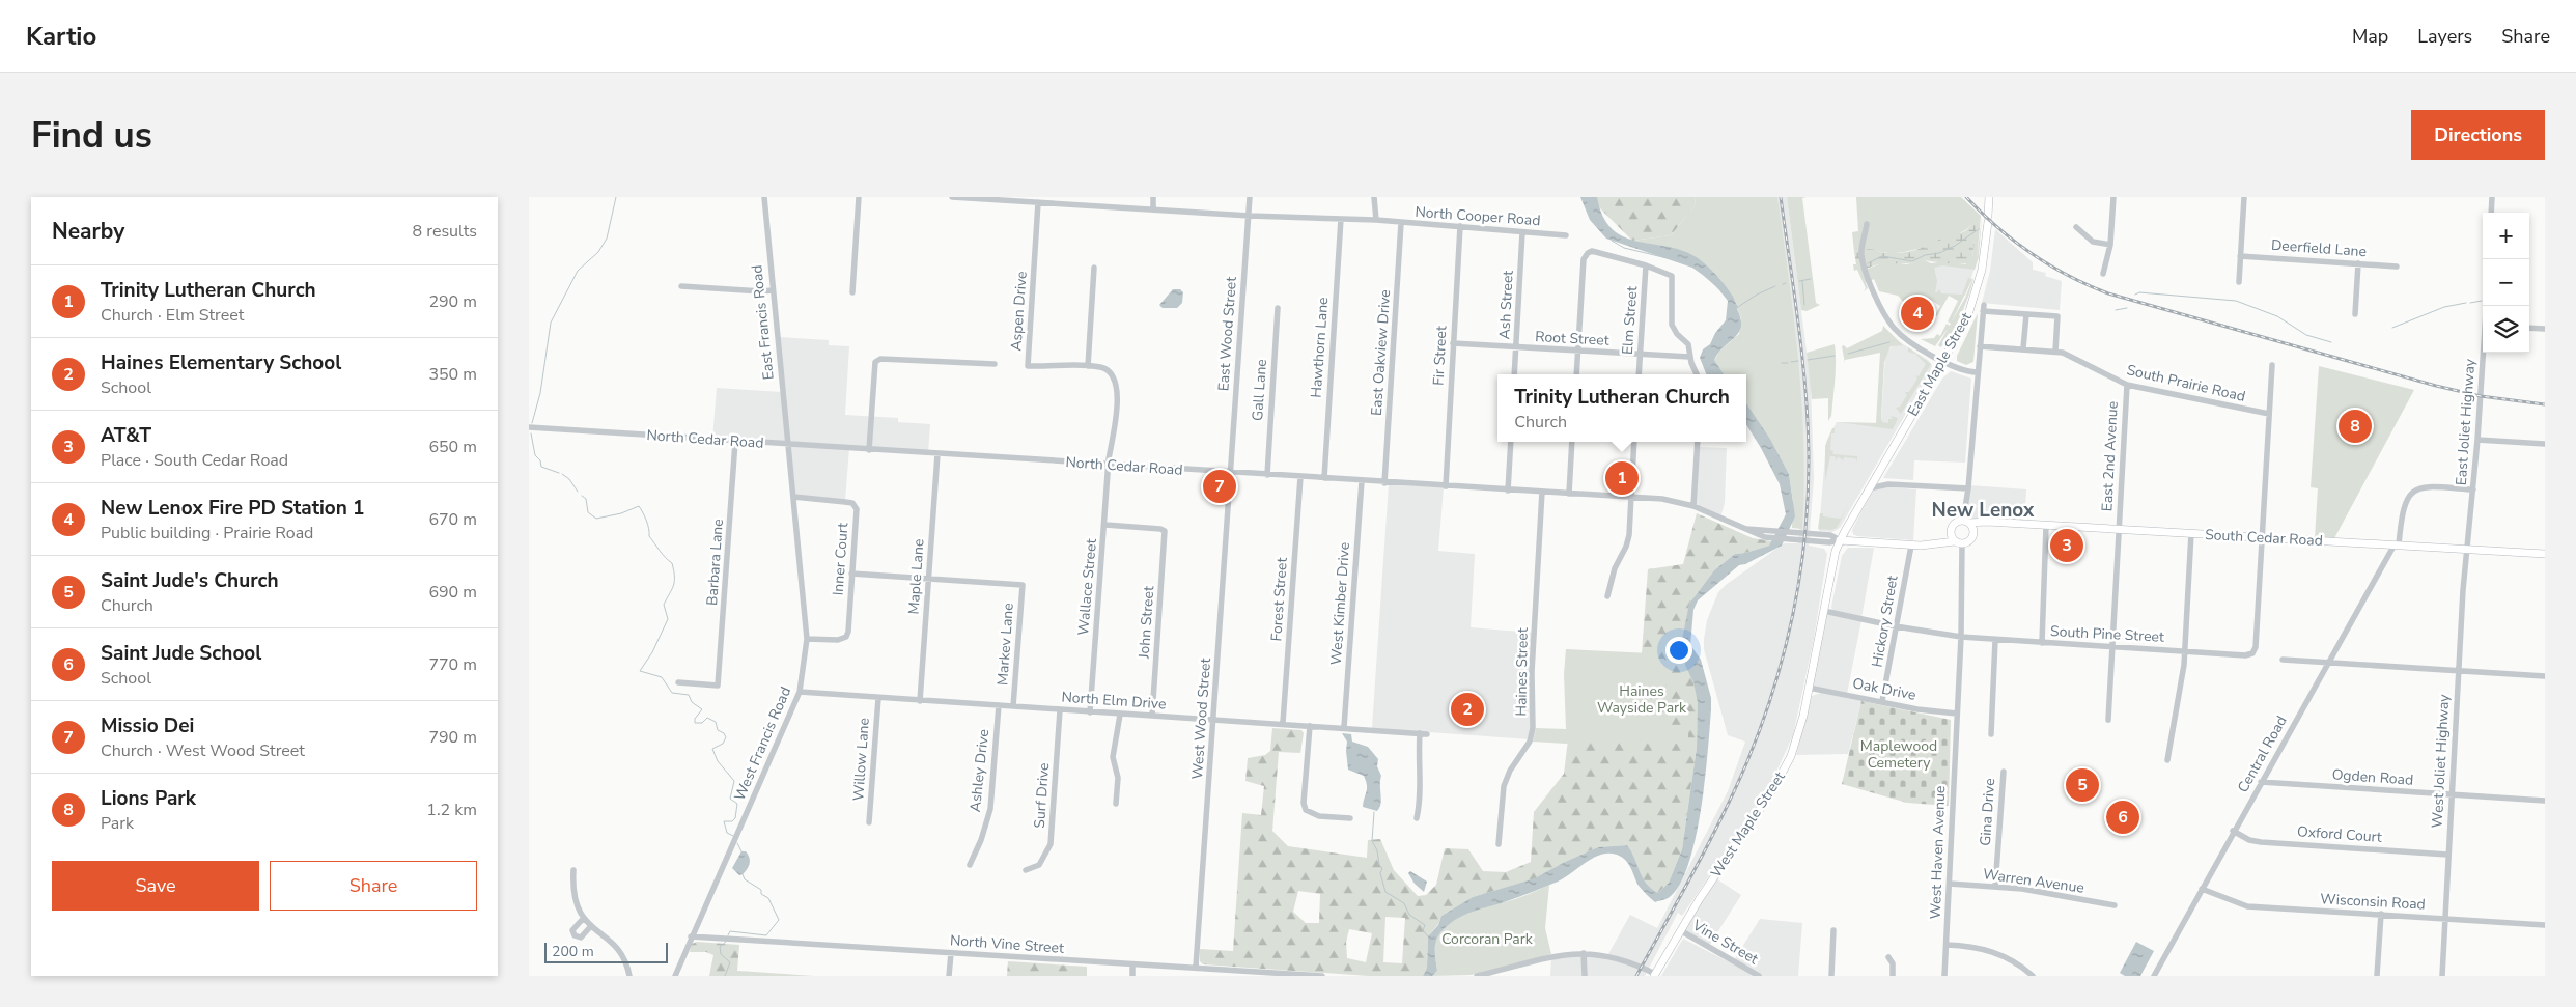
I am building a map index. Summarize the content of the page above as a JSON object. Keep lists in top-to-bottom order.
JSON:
{
  "streets": {
    "main road": [
      "East Maple Street",
      "North Cedar Road",
      "South Cedar Road",
      "West Maple Street"
    ],
    "street": [
      "North Cooper Road",
      "Deerfield Lane",
      "Ash Street",
      "Aspen Drive",
      "Elm Street",
      "East Francis Road",
      "East Wood Street",
      "Root Street",
      "Hawthorn Lane",
      "East Oakview Drive",
      "Fir Street",
      "South Prairie Road",
      "Gall Lane",
      "East Joliet Highway",
      "East 2nd Avenue",
      "Inner Court",
      "Barbara Lane",
      "Maple Lane",
      "Wallace Street",
      "Forest Street",
      "West Kimber Drive",
      "Hickory Street",
      "John Street",
      "South Pine Street",
      "Markev Lane",
      "Haines Street",
      "Oak Drive",
      "North Elm Drive",
      "West Wood Street",
      "West Francis Road",
      "Central Road",
      "Willow Lane",
      "West Joliet Highway",
      "Ashley Drive",
      "Ogden Road",
      "Surf Drive",
      "Gina Drive",
      "Oxford Court",
      "West Haven Avenue",
      "Warren Avenue",
      "Wisconsin Road",
      "Vine Street",
      "North Vine Street"
    ]
  },
  "crossings": [
    ["North Cooper Road", "Ash Street"],
    ["North Cooper Road", "Aspen Drive"],
    ["North Cooper Road", "East Wood Street"],
    ["North Cooper Road", "Hawthorn Lane"],
    ["North Cooper Road", "East Oakview Drive"],
    ["North Cooper Road", "Fir Street"],
    ["Ash Street", "Root Street"],
    ["Aspen Drive", "North Cedar Road"],
    ["Aspen Drive", "Wallace Street"],
    ["Elm Street", "Root Street"],
    ["East Francis Road", "North Cedar Road"],
    ["East Francis Road", "West Francis Road"],
    ["East Wood Street", "North Cedar Road"],
    ["East Wood Street", "West Wood Street"],
    ["Root Street", "Fir Street"],
    ["Hawthorn Lane", "North Cedar Road"],
    ["East Oakview Drive", "North Cedar Road"],
    ["Fir Street", "North Cedar Road"],
    ["East Maple Street", "West Maple Street"],
    ["South Prairie Road", "East 2nd Avenue"],
    ["Gall Lane", "North Cedar Road"],
    ["East Joliet Highway", "South Cedar Road"],
    ["East Joliet Highway", "West Joliet Highway"],
    ["North Cedar Road", "South Cedar Road"],
    ["North Cedar Road", "Barbara Lane"],
    ["North Cedar Road", "Maple Lane"],
    ["North Cedar Road", "Wallace Street"],
    ["North Cedar Road", "Forest Street"],
    ["North Cedar Road", "West Kimber Drive"],
    ["North Cedar Road", "Hickory Street"],
    ["North Cedar Road", "Haines Street"],
    ["North Cedar Road", "West Wood Street"],
    ["North Cedar Road", "West Francis Road"],
    ["North Cedar Road", "West Maple Street"],
    ["North Cedar Road", "West Haven Avenue"],
    ["East 2nd Avenue", "South Cedar Road"],
    ["East 2nd Avenue", "South Pine Street"],
    ["South Cedar Road", "South Pine Street"],
    ["South Cedar Road", "Central Road"],
    ["South Cedar Road", "West Joliet Highway"],
    ["South Cedar Road", "West Haven Avenue"],
    ["Inner Court", "West Francis Road"],
    ["Maple Lane", "Markev Lane"],
    ["Maple Lane", "North Elm Drive"],
    ["Wallace Street", "John Street"],
    ["Wallace Street", "North Elm Drive"],
    ["Forest Street", "North Elm Drive"],
    ["West Kimber Drive", "North Elm Drive"],
    ["Hickory Street", "South Pine Street"],
    ["Hickory Street", "Oak Drive"],
    ["John Street", "North Elm Drive"],
    ["South Pine Street", "West Maple Street"],
    ["South Pine Street", "West Haven Avenue"],
    ["Markev Lane", "North Elm Drive"],
    ["Oak Drive", "West Maple Street"],
    ["Oak Drive", "West Haven Avenue"],
    ["North Elm Drive", "West Wood Street"],
    ["North Elm Drive", "West Francis Road"],
    ["North Elm Drive", "Willow Lane"],
    ["North Elm Drive", "Ashley Drive"],
    ["North Elm Drive", "Surf Drive"],
    ["West Wood Street", "North Vine Street"],
    ["West Francis Road", "North Vine Street"],
    ["Central Road", "Ogden Road"],
    ["Central Road", "Oxford Court"],
    ["Central Road", "Wisconsin Road"],
    ["West Joliet Highway", "Ogden Road"],
    ["West Joliet Highway", "Oxford Court"],
    ["West Joliet Highway", "Wisconsin Road"],
    ["Gina Drive", "Warren Avenue"],
    ["West Maple Street", "Vine Street"],
    ["West Haven Avenue", "Warren Avenue"]
  ],
  "districts": ["New Lenox"],
  "parks": ["Haines Wayside Park", "Maplewood Cemetery", "Corcoran Park"],
  "scale_bar": "200 m",
  "page": {
    "header": "Kartio",
    "nav": ["Map", "Layers", "Share"],
    "buttons": [
      "Directions",
      ["Save", "Share"]
    ],
    "title": "Find us",
    "heading": ["Nearby", "8 results"],
    "map_buttons": ["+", "−"],
    "list": [
      {
        "mark": "1",
        "name": "Trinity Lutheran Church",
        "note": "Church · Elm Street",
        "value": "290 m"
      },
      {
        "mark": "2",
        "name": "Haines Elementary School",
        "note": "School",
        "value": "350 m"
      },
      {
        "mark": "3",
        "name": "AT&T",
        "note": "Place · South Cedar Road",
        "value": "650 m"
      },
      {
        "mark": "4",
        "name": "New Lenox Fire PD Station 1",
        "note": "Public building · Prairie Road",
        "value": "670 m"
      },
      {
        "mark": "5",
        "name": "Saint Jude's Church",
        "note": "Church",
        "value": "690 m"
      },
      {
        "mark": "6",
        "name": "Saint Jude School",
        "note": "School",
        "value": "770 m"
      },
      {
        "mark": "7",
        "name": "Missio Dei",
        "note": "Church · West Wood Street",
        "value": "790 m"
      },
      {
        "mark": "8",
        "name": "Lions Park",
        "note": "Park",
        "value": "1.2 km"
      }
    ],
    "pins": [
      "4",
      "8",
      "1",
      "7",
      "3",
      "2",
      "5",
      "6"
    ],
    "popup": ["Trinity Lutheran Church", "Church"],
    "scale": "200 m"
  }
}
